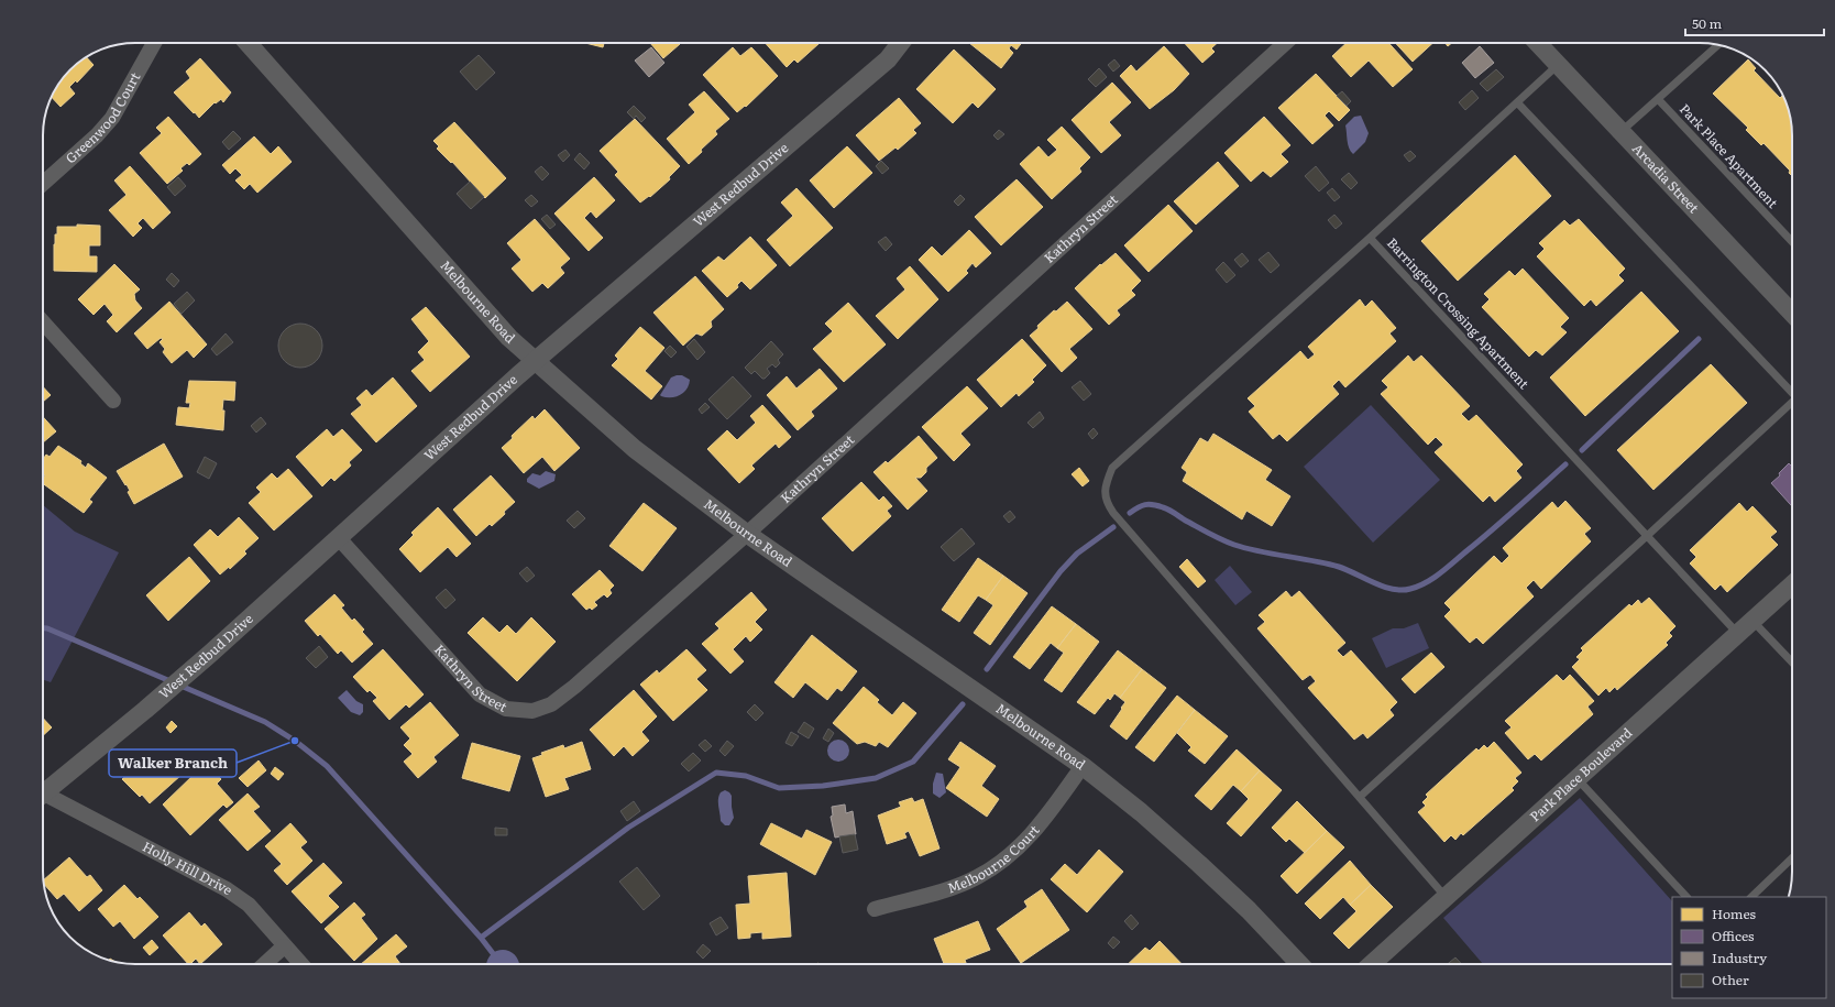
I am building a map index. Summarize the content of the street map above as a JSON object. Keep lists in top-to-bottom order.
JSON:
{
  "streets": {
    "street": [
      "Greenwood Court",
      "Arcadia Street",
      "West Redbud Drive",
      "Kathryn Street",
      "Melbourne Road",
      "Park Place Boulevard",
      "Melbourne Court",
      "Holly Hill Drive"
    ],
    "lane": ["Park Place Apartment", "Barrington Crossing Apartment"]
  },
  "crossings": [
    ["Arcadia Street", "Barrington Crossing Apartment"],
    ["West Redbud Drive", "Kathryn Street"],
    ["West Redbud Drive", "Melbourne Road"],
    ["Kathryn Street", "Melbourne Road"],
    ["Melbourne Road", "Melbourne Court"],
    ["Barrington Crossing Apartment", "Park Place Boulevard"]
  ],
  "places": ["Walker Branch"],
  "legend": [
    "Homes",
    "Offices",
    "Industry",
    "Other"
  ],
  "scale_bar": "50 m"
}
